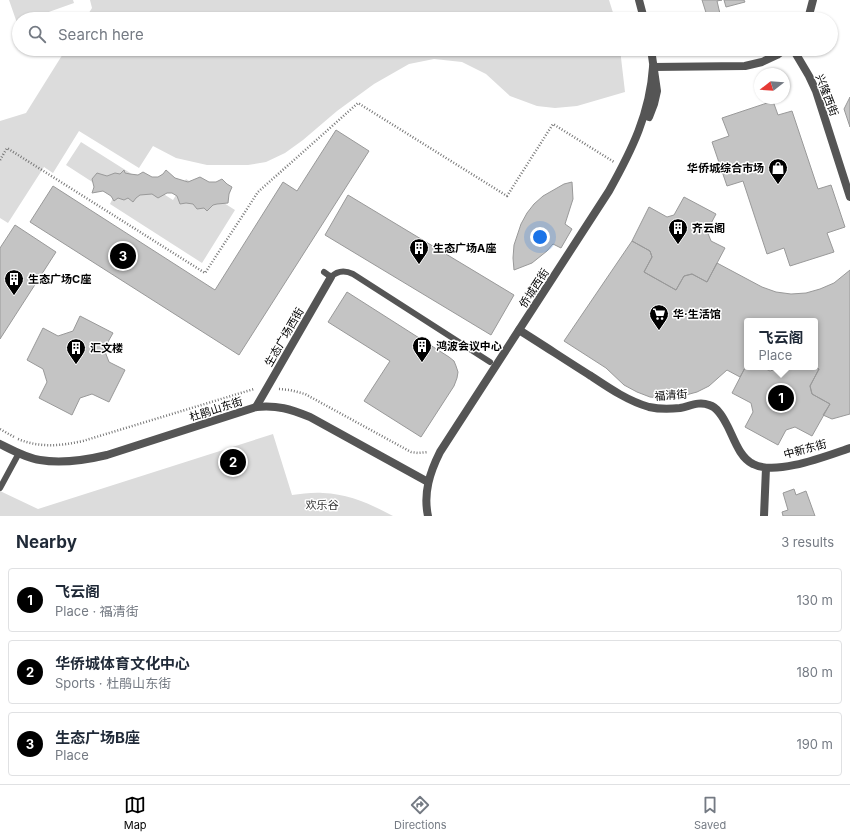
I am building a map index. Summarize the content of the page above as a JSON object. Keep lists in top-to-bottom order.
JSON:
{
  "streets": {
    "street": [
      "兴隆西街",
      "侨城西街",
      "生态广场西街",
      "福清街",
      "杜鹃山东街",
      "中新东街"
    ]
  },
  "crossings": [
    ["侨城西街", "福清街"],
    ["侨城西街", "杜鹃山东街"],
    ["生态广场西街", "杜鹃山东街"],
    ["福清街", "中新东街"]
  ],
  "parks": ["欢乐谷"],
  "places": {
    "shop": ["华侨城综合市场"],
    "building": [
      "齐云阁",
      "生态广场A座",
      "生态广场C座",
      "鸿波会议中心",
      "汇文楼"
    ],
    "supermarket": ["华·生活馆"]
  },
  "north": "left",
  "page": {
    "search": "Search here",
    "pins": ["3", "1", "2"],
    "popup": ["飞云阁", "Place"],
    "heading": ["Nearby", "3 results"],
    "list": [
      {
        "mark": "1",
        "name": "飞云阁",
        "note": "Place · 福清街",
        "value": "130 m"
      },
      {
        "mark": "2",
        "name": "华侨城体育文化中心",
        "note": "Sports · 杜鹃山东街",
        "value": "180 m"
      },
      {
        "mark": "3",
        "name": "生态广场B座",
        "note": "Place",
        "value": "190 m"
      }
    ],
    "nav": ["Map", "Directions", "Saved"]
  }
}
